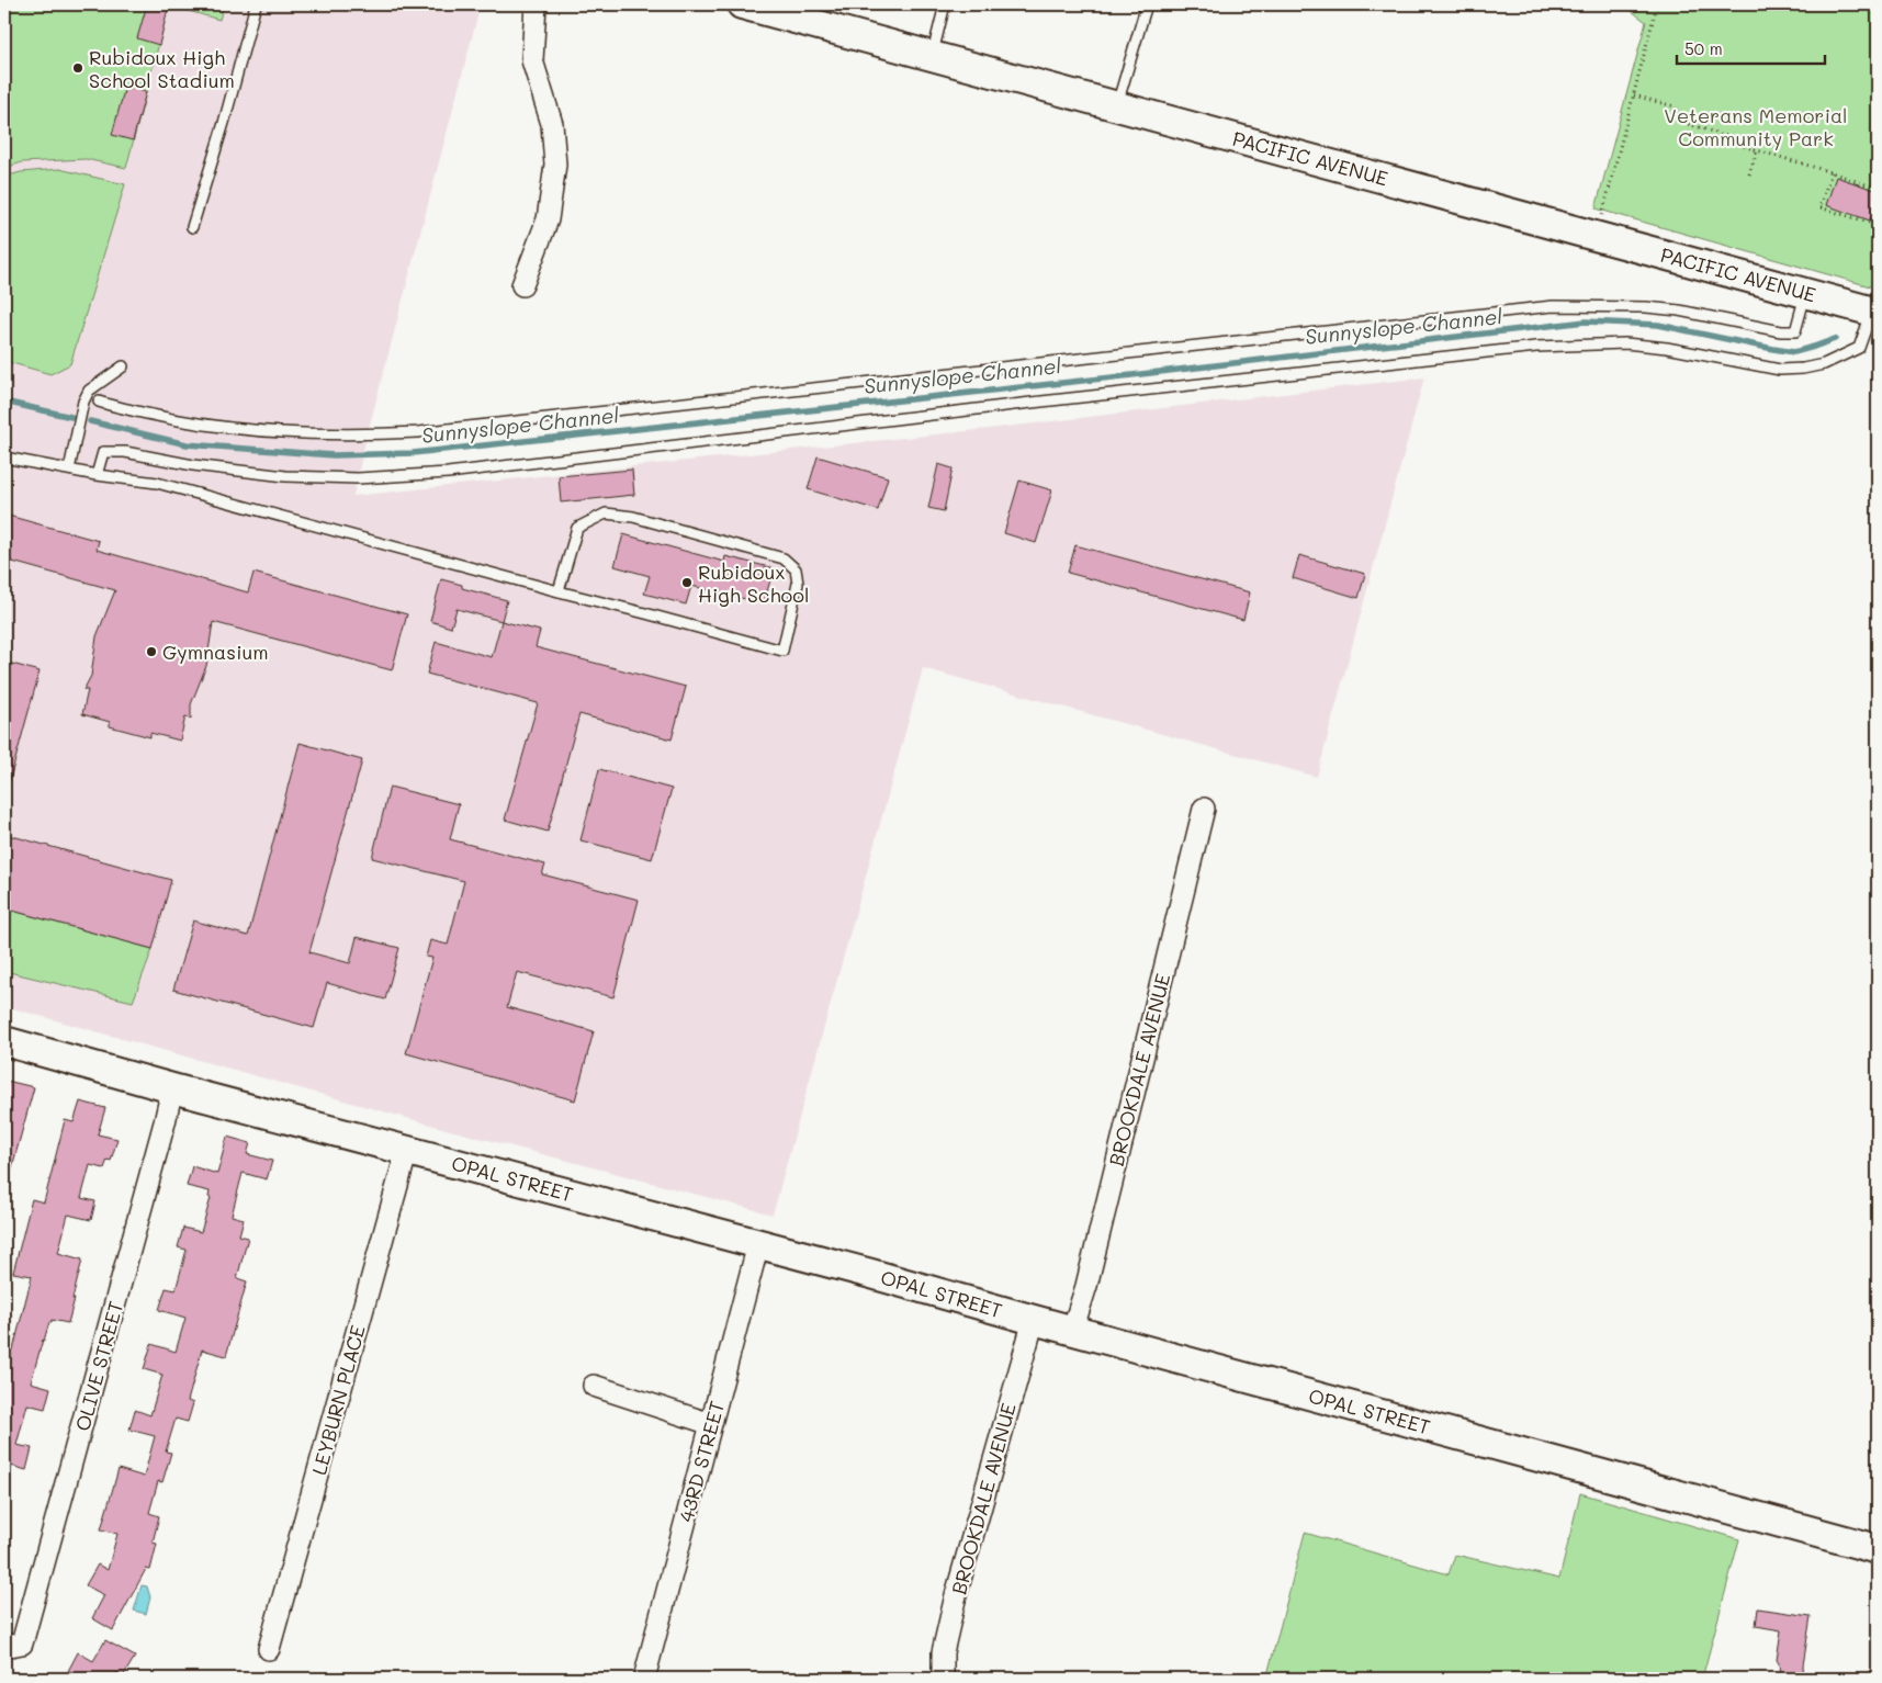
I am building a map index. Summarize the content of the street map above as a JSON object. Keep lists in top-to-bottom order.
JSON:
{
  "streets": {
    "street": [
      "PACIFIC AVENUE",
      "BROOKDALE AVENUE",
      "OPAL STREET",
      "OLIVE STREET",
      "LEYBURN PLACE",
      "43RD STREET"
    ]
  },
  "crossings": [
    ["BROOKDALE AVENUE", "OPAL STREET"],
    ["OPAL STREET", "OLIVE STREET"],
    ["OPAL STREET", "LEYBURN PLACE"],
    ["OPAL STREET", "43RD STREET"]
  ],
  "water": ["Sunnyslope Channel"],
  "parks": ["Veterans Memorial Community Park"],
  "places": ["Rubidoux High School Stadium", "Rubidoux High School", "Gymnasium"],
  "scale_bar": "50 m"
}
